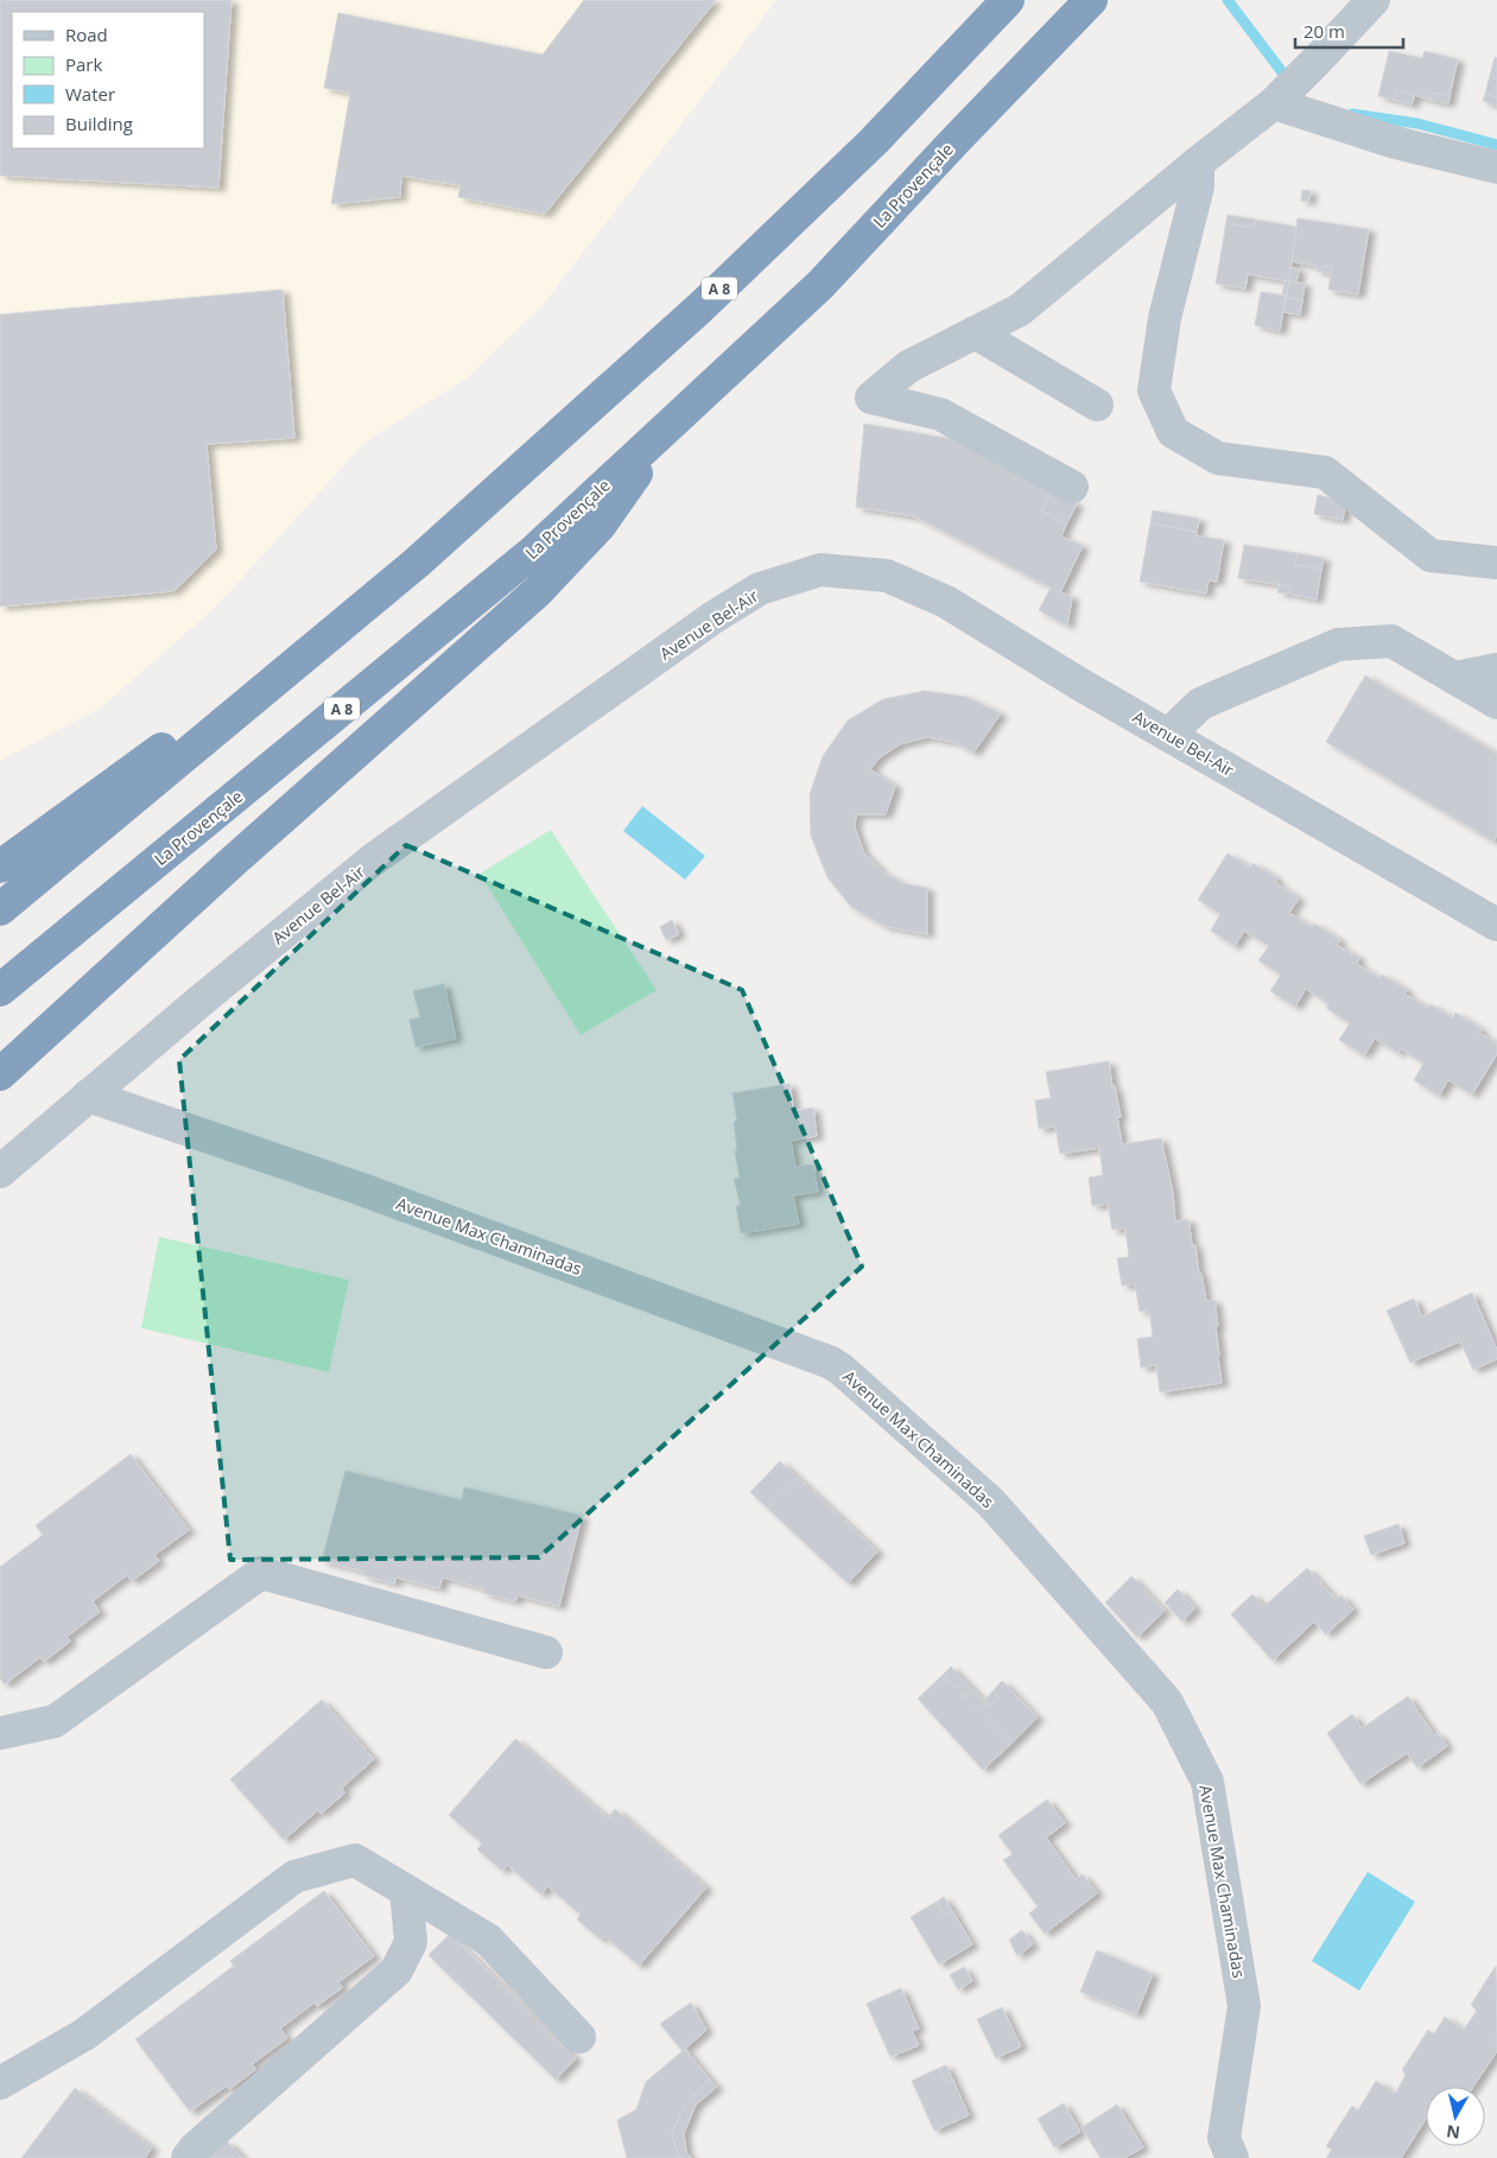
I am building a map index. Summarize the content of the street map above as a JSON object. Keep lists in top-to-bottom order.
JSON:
{
  "streets": {
    "highway": ["La Provençale", "A 8"],
    "street": ["Avenue Bel-Air", "Avenue Max Chaminadas"]
  },
  "crossings": [
    ["Avenue Bel-Air", "Avenue Max Chaminadas"]
  ],
  "legend": [
    "Road",
    "Park",
    "Water",
    "Building"
  ],
  "scale_bar": "20 m",
  "north": "bottom"
}
